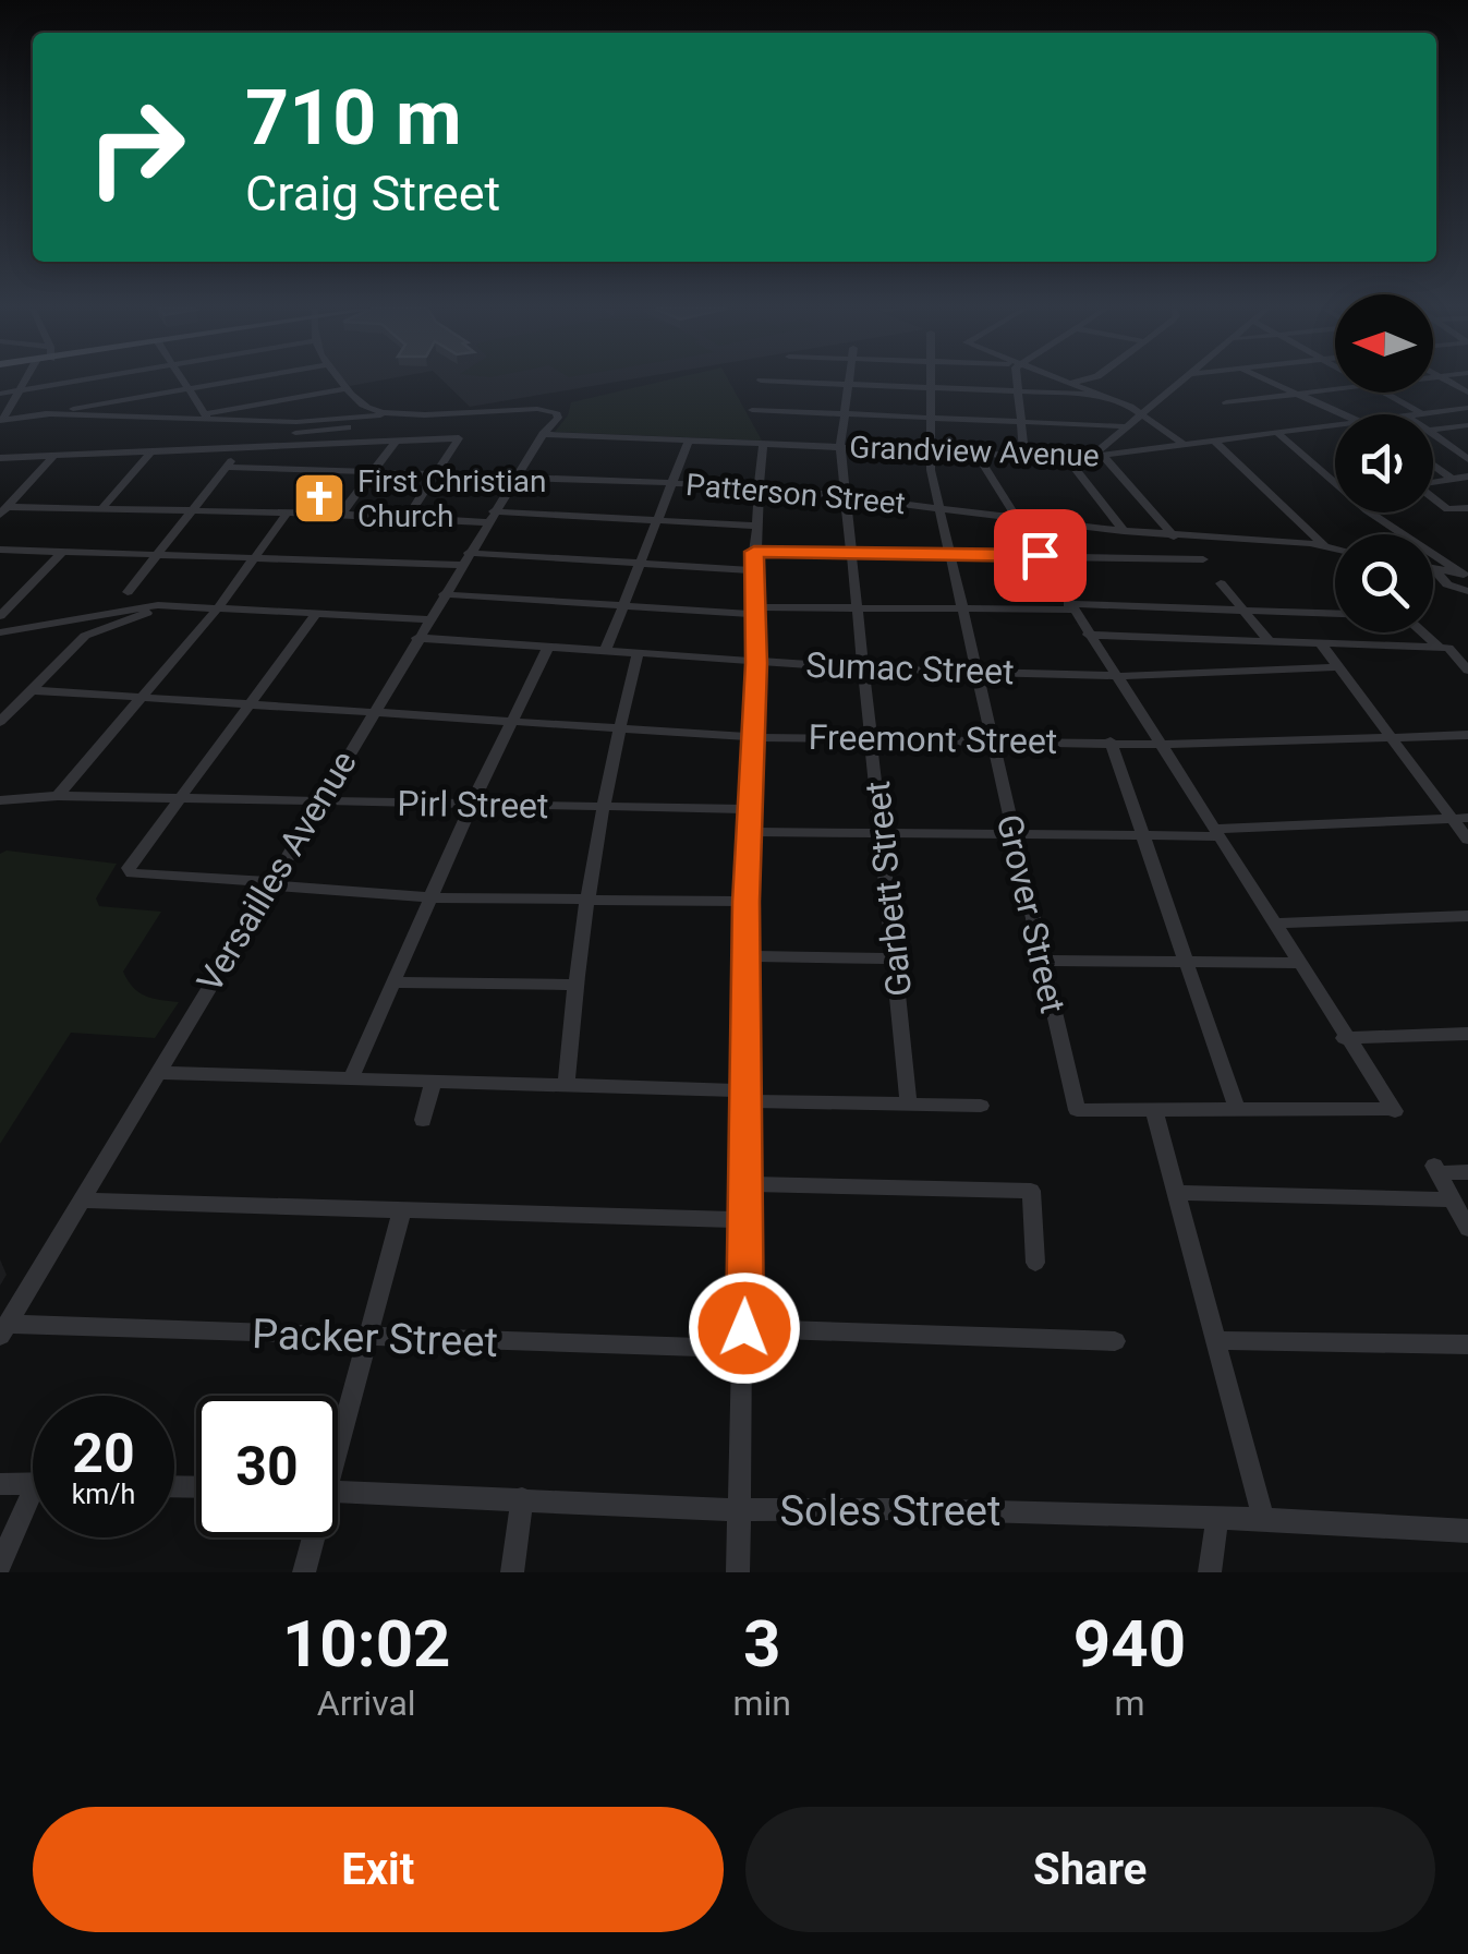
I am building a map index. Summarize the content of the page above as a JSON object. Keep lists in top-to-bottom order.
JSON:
{
  "streets": {
    "street": [
      "Grandview Avenue",
      "Patterson Street",
      "Sumac Street",
      "Freemont Street",
      "Pirl Street",
      "Versailles Avenue",
      "Garbett Street",
      "Grover Street",
      "Packer Street",
      "Soles Street"
    ]
  },
  "crossings": [
    ["Grandview Avenue", "Versailles Avenue"],
    ["Grandview Avenue", "Garbett Street"],
    ["Grandview Avenue", "Grover Street"],
    ["Patterson Street", "Versailles Avenue"],
    ["Patterson Street", "Garbett Street"],
    ["Patterson Street", "Grover Street"],
    ["Sumac Street", "Versailles Avenue"],
    ["Sumac Street", "Garbett Street"],
    ["Sumac Street", "Grover Street"],
    ["Freemont Street", "Versailles Avenue"],
    ["Freemont Street", "Garbett Street"],
    ["Freemont Street", "Grover Street"],
    ["Pirl Street", "Versailles Avenue"],
    ["Versailles Avenue", "Packer Street"]
  ],
  "places": {
    "church": ["First Christian Church"]
  },
  "north": "left",
  "page": {
    "turn": ["710 m", "Craig Street"],
    "speed": "20 km/h",
    "limit": "30",
    "eta": [
      "10:02",
      "Arrival",
      "3",
      "min",
      "940",
      "m"
    ],
    "buttons": ["Exit", "Share"]
  }
}
